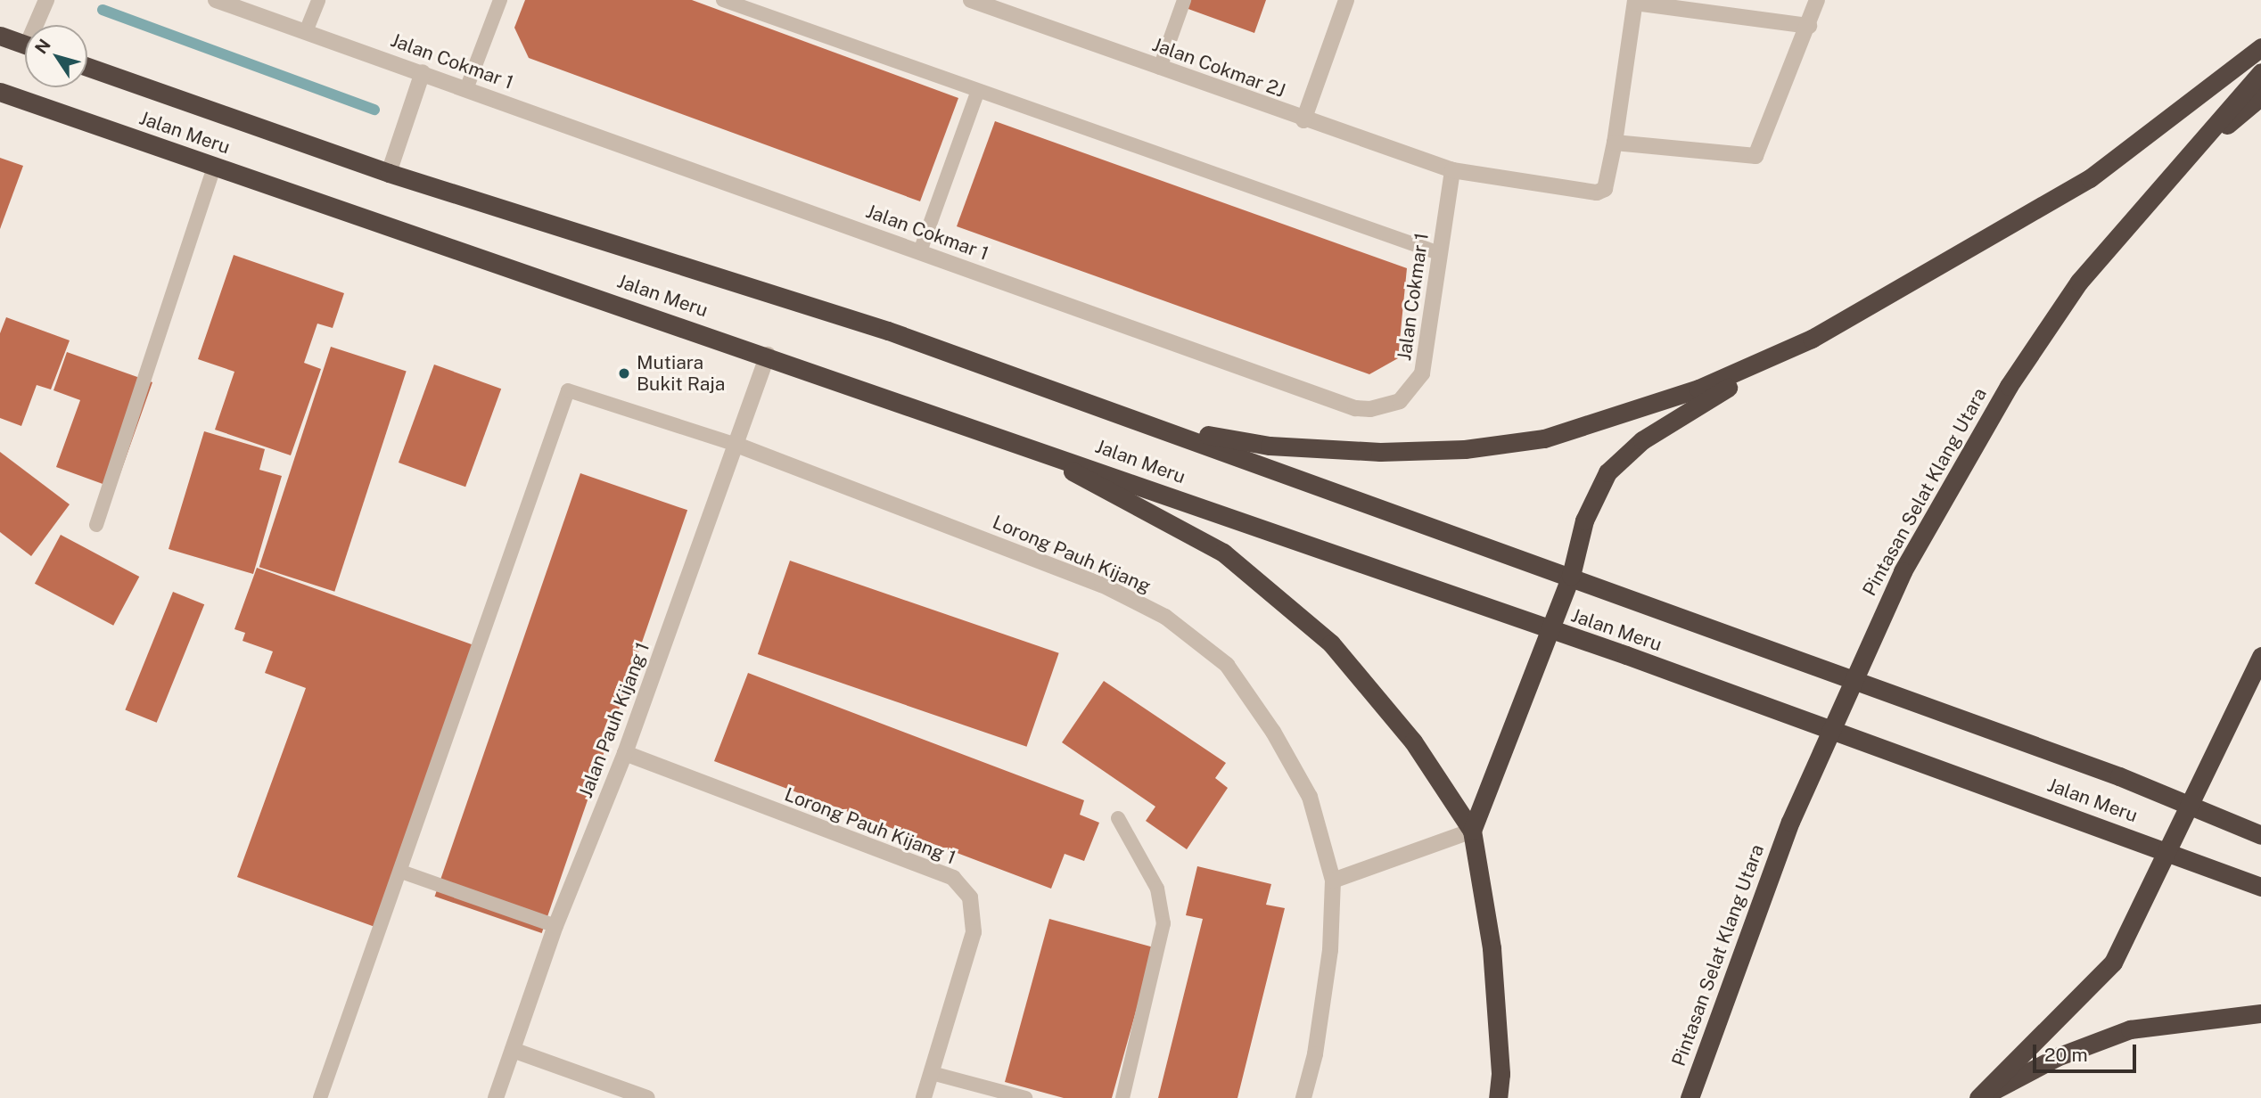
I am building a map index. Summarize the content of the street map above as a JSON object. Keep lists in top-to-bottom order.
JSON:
{
  "streets": {
    "highway": ["Jalan Meru", "Pintasan Selat Klang Utara"],
    "street": [
      "Jalan Cokmar 1",
      "Jalan Cokmar 2J",
      "Lorong Pauh Kijang",
      "Jalan Pauh Kijang 1",
      "Lorong Pauh Kijang 1"
    ]
  },
  "crossings": [
    ["Jalan Cokmar 1", "Jalan Cokmar 2J"],
    ["Jalan Meru", "Jalan Pauh Kijang 1"],
    ["Lorong Pauh Kijang", "Jalan Pauh Kijang 1"],
    ["Jalan Pauh Kijang 1", "Lorong Pauh Kijang 1"]
  ],
  "places": ["Mutiara Bukit Raja"],
  "scale_bar": "20 m",
  "north": "top left"
}
